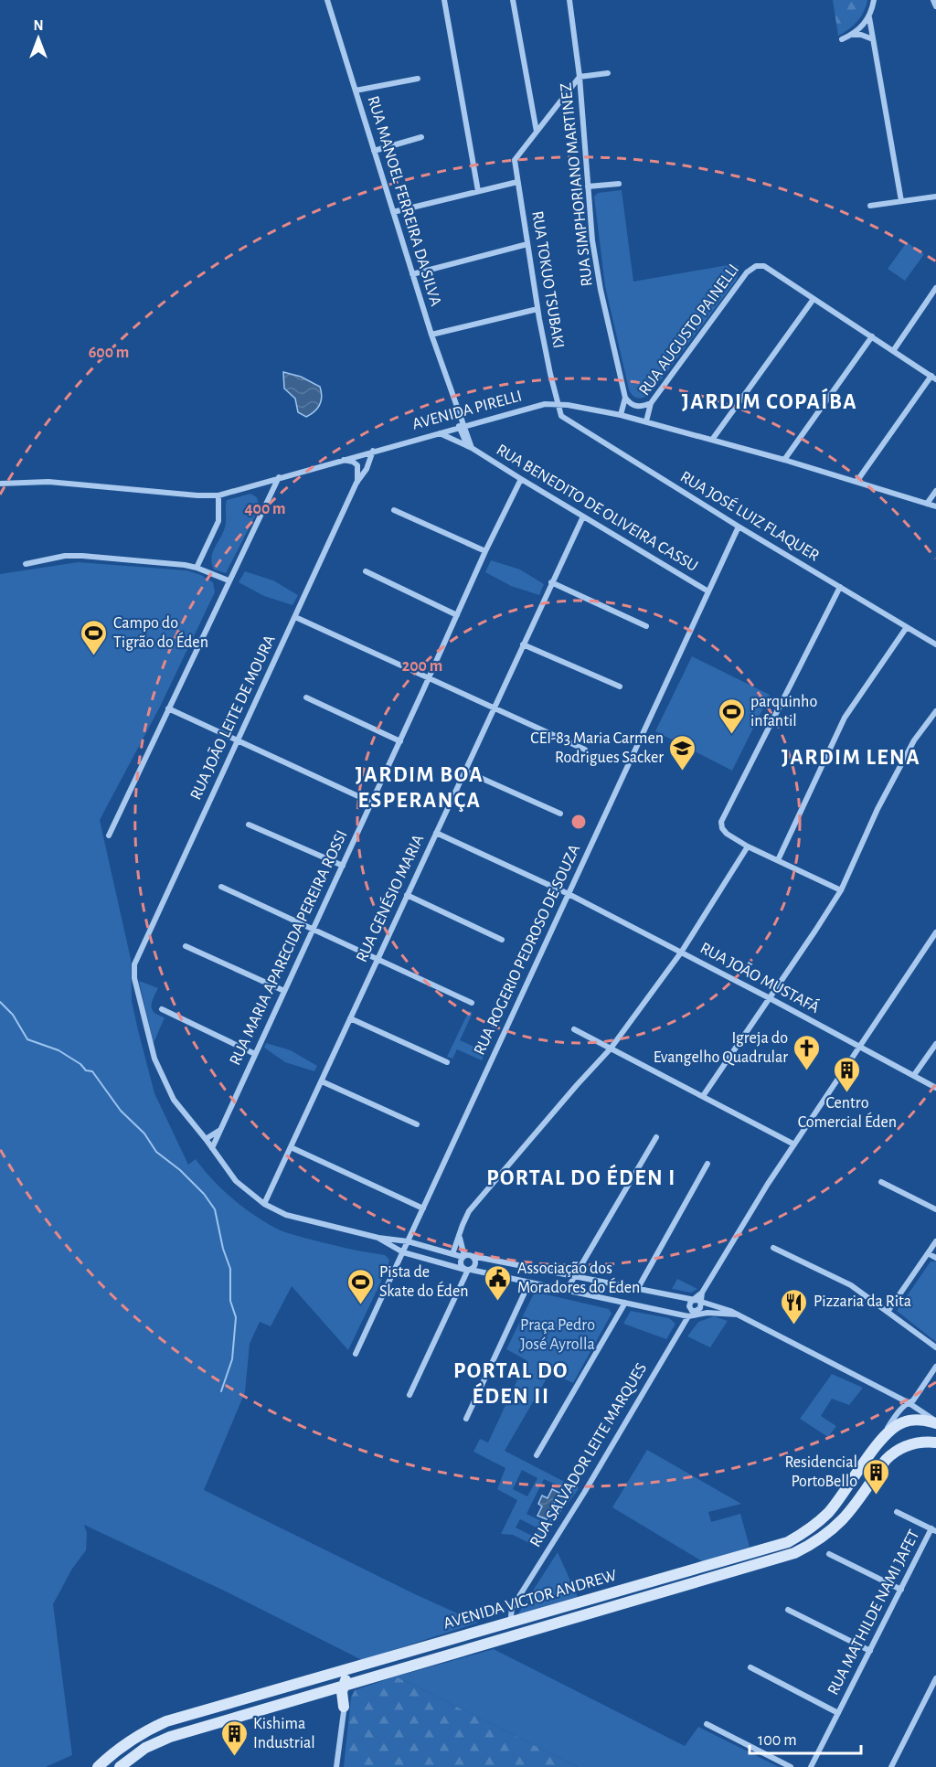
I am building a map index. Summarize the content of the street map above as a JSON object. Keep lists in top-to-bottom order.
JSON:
{
  "streets": {
    "main road": ["AVENIDA VICTOR ANDREW"],
    "street": [
      "RUA SIMPHORIANO MARTINEZ",
      "RUA MANOEL FERREIRA DA SILVA",
      "RUA TOKUO TSUBAKI",
      "RUA AUGUSTO PAINELLI",
      "AVENIDA PIRELLI",
      "RUA BENEDITO DE OLIVEIRA CASSU",
      "RUA JOSÉ LUIZ FLAQUER",
      "RUA JOÃO LEITE DE MOURA",
      "RUA GENÉSIO MARIA",
      "RUA MARIA APARECIDA PEREIRA ROSSI",
      "RUA ROGERIO PEDROSO DE SOUZA",
      "RUA JOÃO MUSTAFÁ",
      "RUA SALVADOR LEITE MARQUES",
      "RUA MATHILDE NAMI JAFET"
    ]
  },
  "crossings": [
    ["RUA SIMPHORIANO MARTINEZ", "AVENIDA PIRELLI"],
    ["RUA MANOEL FERREIRA DA SILVA", "AVENIDA PIRELLI"],
    ["RUA MANOEL FERREIRA DA SILVA", "RUA BENEDITO DE OLIVEIRA CASSU"],
    ["RUA TOKUO TSUBAKI", "AVENIDA PIRELLI"],
    ["RUA TOKUO TSUBAKI", "RUA JOSÉ LUIZ FLAQUER"],
    ["RUA AUGUSTO PAINELLI", "AVENIDA PIRELLI"],
    ["AVENIDA PIRELLI", "RUA BENEDITO DE OLIVEIRA CASSU"],
    ["AVENIDA PIRELLI", "RUA JOSÉ LUIZ FLAQUER"],
    ["AVENIDA PIRELLI", "RUA JOÃO LEITE DE MOURA"],
    ["RUA BENEDITO DE OLIVEIRA CASSU", "RUA GENÉSIO MARIA"],
    ["RUA BENEDITO DE OLIVEIRA CASSU", "RUA MARIA APARECIDA PEREIRA ROSSI"],
    ["RUA BENEDITO DE OLIVEIRA CASSU", "RUA ROGERIO PEDROSO DE SOUZA"],
    ["RUA JOSÉ LUIZ FLAQUER", "RUA ROGERIO PEDROSO DE SOUZA"],
    ["RUA GENÉSIO MARIA", "RUA JOÃO MUSTAFÁ"],
    ["RUA ROGERIO PEDROSO DE SOUZA", "RUA JOÃO MUSTAFÁ"],
    ["RUA JOÃO MUSTAFÁ", "RUA SALVADOR LEITE MARQUES"],
    ["RUA SALVADOR LEITE MARQUES", "AVENIDA VICTOR ANDREW"]
  ],
  "districts": [
    "JARDIM COPAÍBA",
    "JARDIM LENA",
    "JARDIM BOA ESPERANÇA",
    "PORTAL DO ÉDEN I",
    "PORTAL DO ÉDEN II"
  ],
  "parks": ["Praça Pedro José Ayrolla"],
  "places": {
    "sports": ["Campo do Tigrão do Éden", "parquinho infantil", "Pista de Skate do Éden"],
    "school or university": ["CEI-83 Maria Carmen Rodrigues Sacker"],
    "church": ["Igreja do Evangelho Quadrular"],
    "building": ["Centro Comercial Éden", "Residencial PortoBello", "Kishima Industrial"],
    "public building": ["Associação dos Moradores do Éden"],
    "restaurant": ["Pizzaria da Rita"]
  },
  "scale_bar": "100 m",
  "north": "top",
  "rings": ["600 m", "400 m", "200 m"]
}
